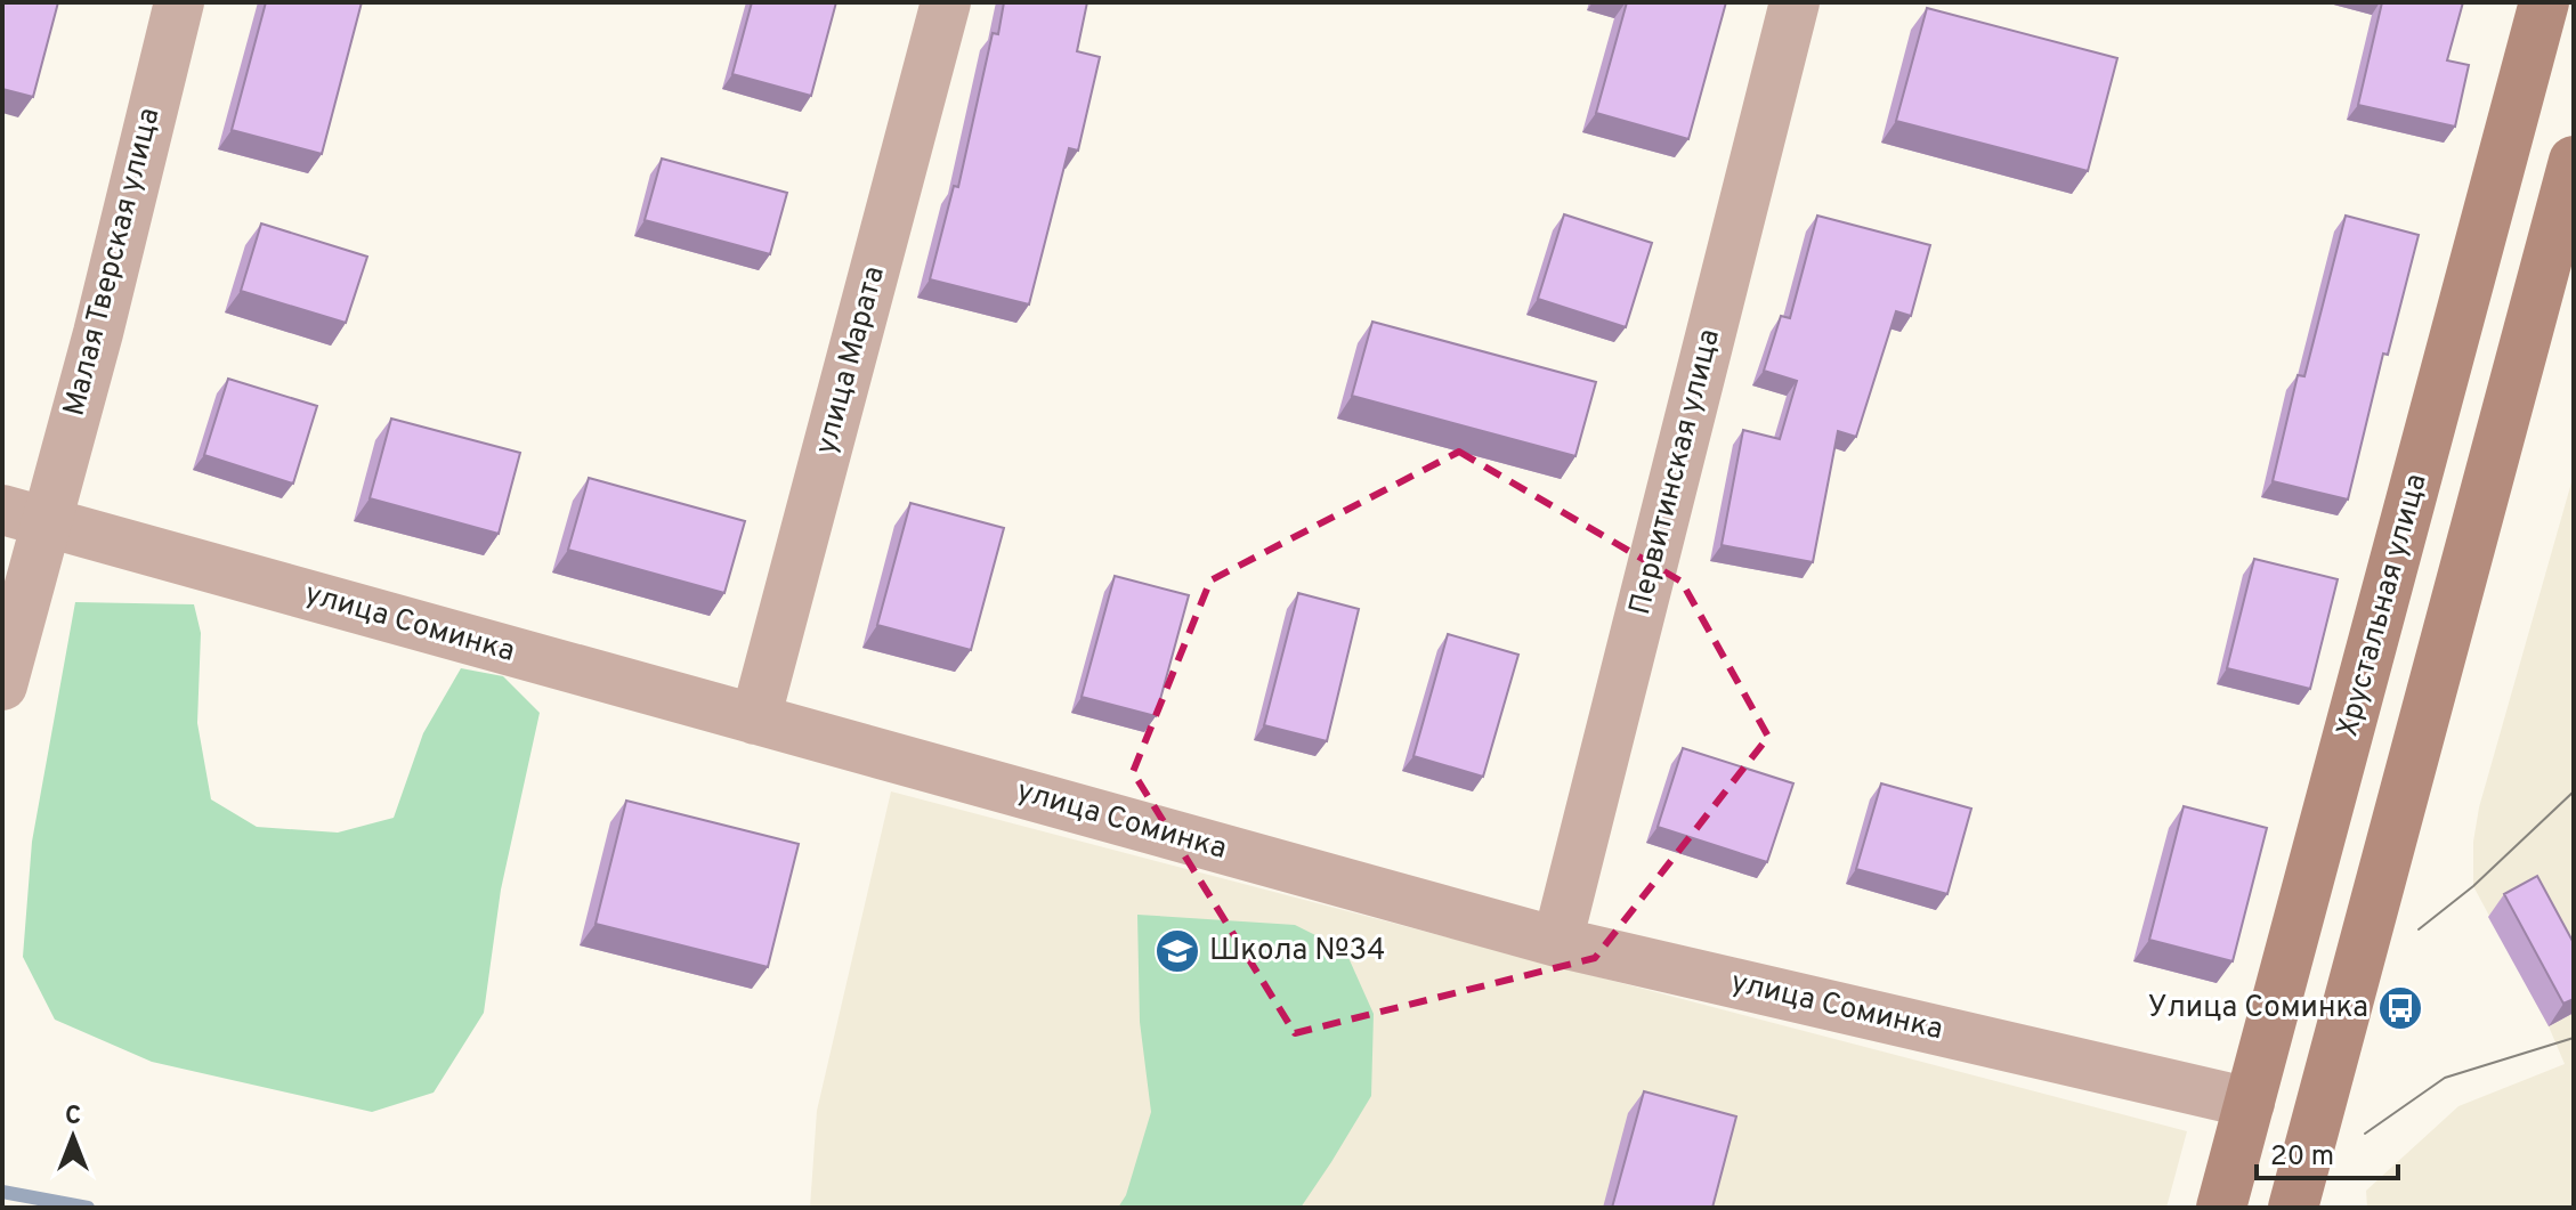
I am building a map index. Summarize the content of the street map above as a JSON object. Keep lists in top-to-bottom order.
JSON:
{
  "streets": {
    "main road": ["Хрустальная улица"],
    "street": [
      "Малая Тверская улица",
      "улица Марата",
      "Первитинская улица",
      "улица Соминка"
    ]
  },
  "crossings": [
    ["Малая Тверская улица", "улица Соминка"],
    ["улица Марата", "улица Соминка"],
    ["Первитинская улица", "улица Соминка"],
    ["Хрустальная улица", "улица Соминка"]
  ],
  "places": {
    "school or university": ["Школа №34"],
    "bus stop": ["Улица Соминка"]
  },
  "scale_bar": "20 m",
  "north": "top"
}
